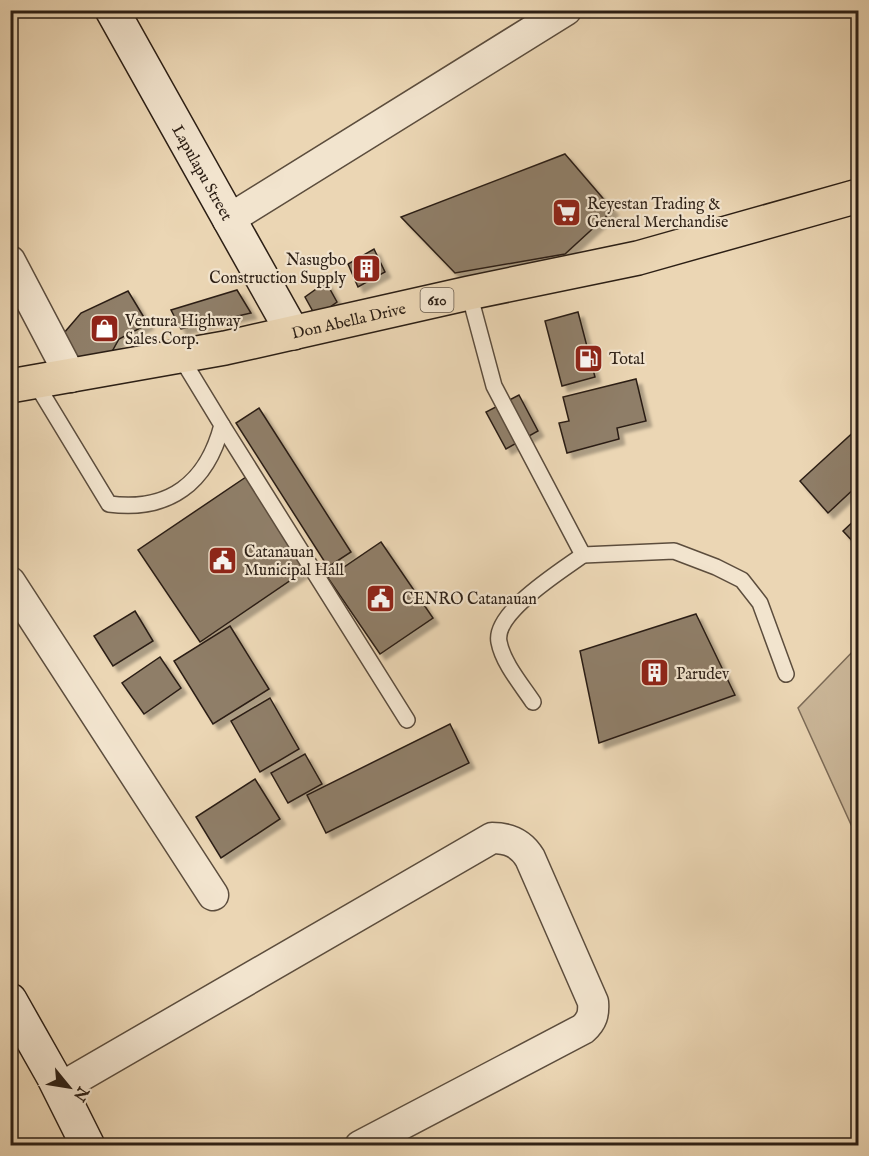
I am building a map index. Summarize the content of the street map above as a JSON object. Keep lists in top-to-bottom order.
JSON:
{
  "streets": {
    "main road": ["610", "Don Abella Drive"],
    "street": ["Lapulapu Street"]
  },
  "crossings": [
    ["Lapulapu Street", "Don Abella Drive"]
  ],
  "places": {
    "supermarket": ["Reyestan Trading & General Merchandise"],
    "building": ["Nasugbo Construction Supply", "Parudev"],
    "shop": ["Ventura Highway Sales Corp."],
    "fuel station": ["Total"],
    "public building": ["Catanauan Municipal Hall", "CENRO Catanauan"]
  },
  "north": "bottom right"
}
